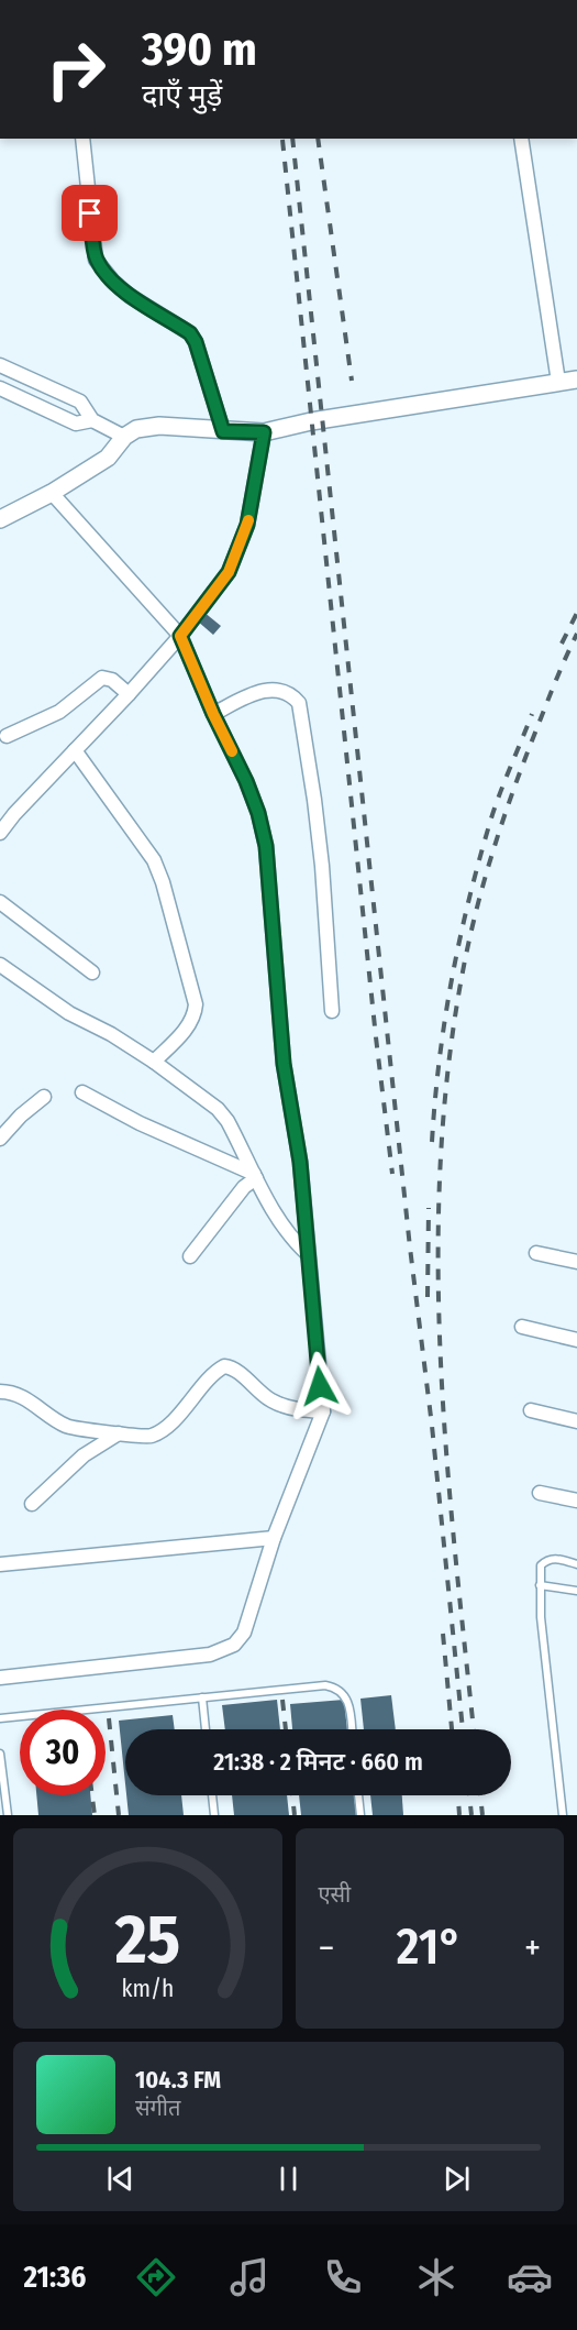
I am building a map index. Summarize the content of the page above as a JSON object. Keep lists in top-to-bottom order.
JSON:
{
  "page": {
    "turn": ["390 m", "दाएँ मुड़ें"],
    "limit": "30",
    "trip": "21:38 · 2 मिनट · 660 m",
    "tile": "एसी",
    "heat": ["−", "21°", "+"],
    "song": ["104.3 FM", "संगीत"],
    "tabs": "21:36",
    "gauge": ["25", "km/h"]
  }
}
